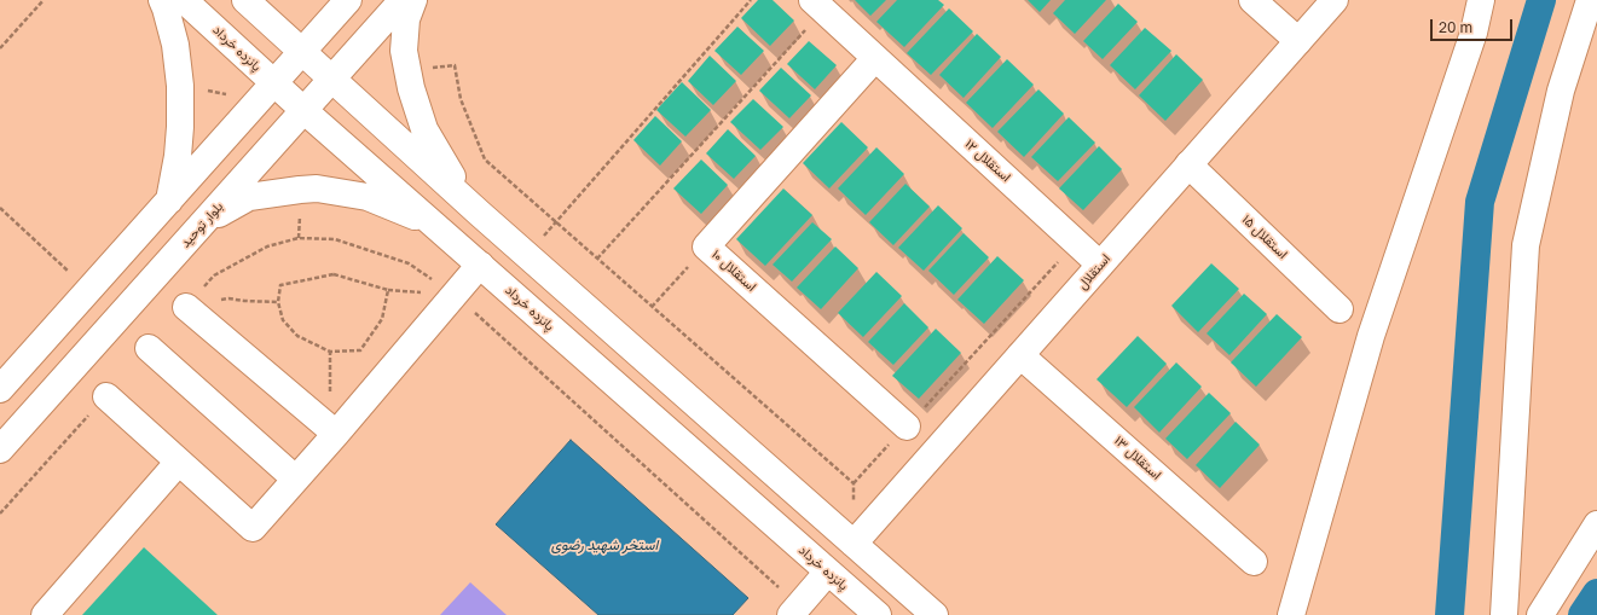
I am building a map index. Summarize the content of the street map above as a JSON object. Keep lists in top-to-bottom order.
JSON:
{
  "streets": {
    "street": [
      "پانزده خرداد",
      "استقلال ۱۲",
      "بلوار توحید",
      "استقلال ۱۵",
      "استقلال ۱۰",
      "استقلال",
      "استقلال ۱۳"
    ]
  },
  "crossings": [
    ["پانزده خرداد", "بلوار توحید"],
    ["استقلال ۱۲", "استقلال ۱۰"],
    ["استقلال ۱۲", "استقلال"],
    ["استقلال ۱۵", "استقلال"],
    ["استقلال", "استقلال ۱۳"]
  ],
  "water": ["استخر شهید رضوی"],
  "scale_bar": "20 m"
}
